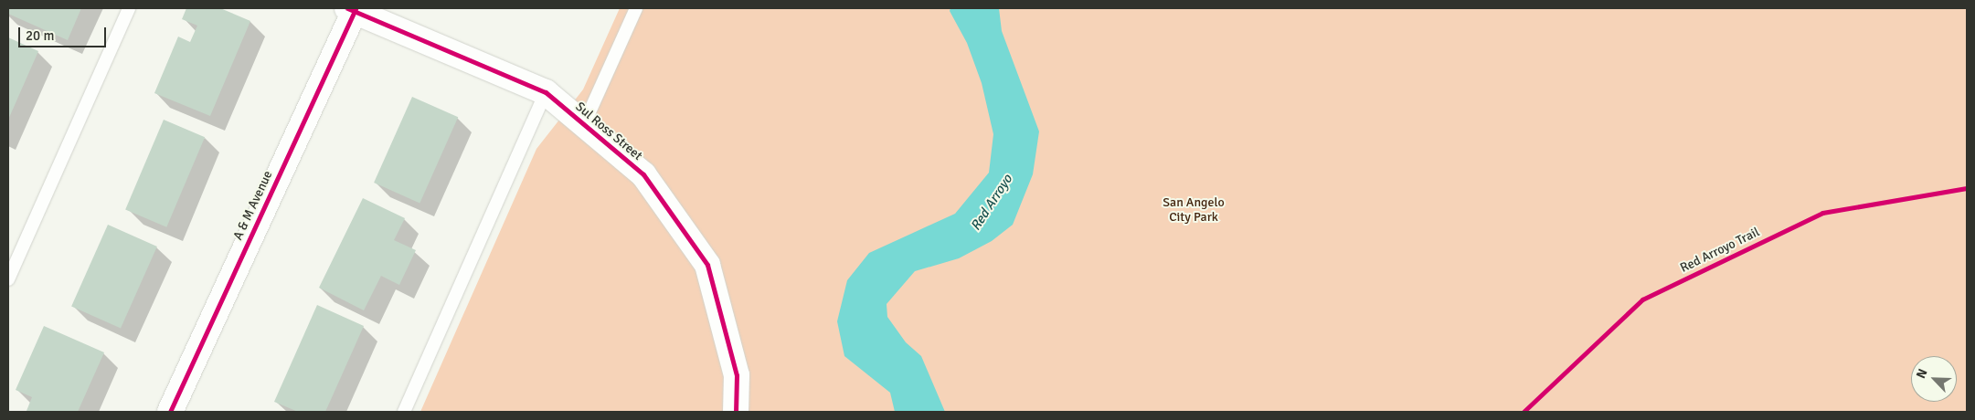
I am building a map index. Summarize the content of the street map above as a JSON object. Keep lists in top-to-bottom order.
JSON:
{
  "streets": {
    "street": ["Sul Ross Street", "A & M Avenue"],
    "cycle path": ["Red Arroyo Trail"]
  },
  "crossings": [
    ["Sul Ross Street", "A & M Avenue"]
  ],
  "water": ["Red Arroyo"],
  "parks": ["San Angelo City Park"],
  "scale_bar": "20 m",
  "north": "top left"
}
